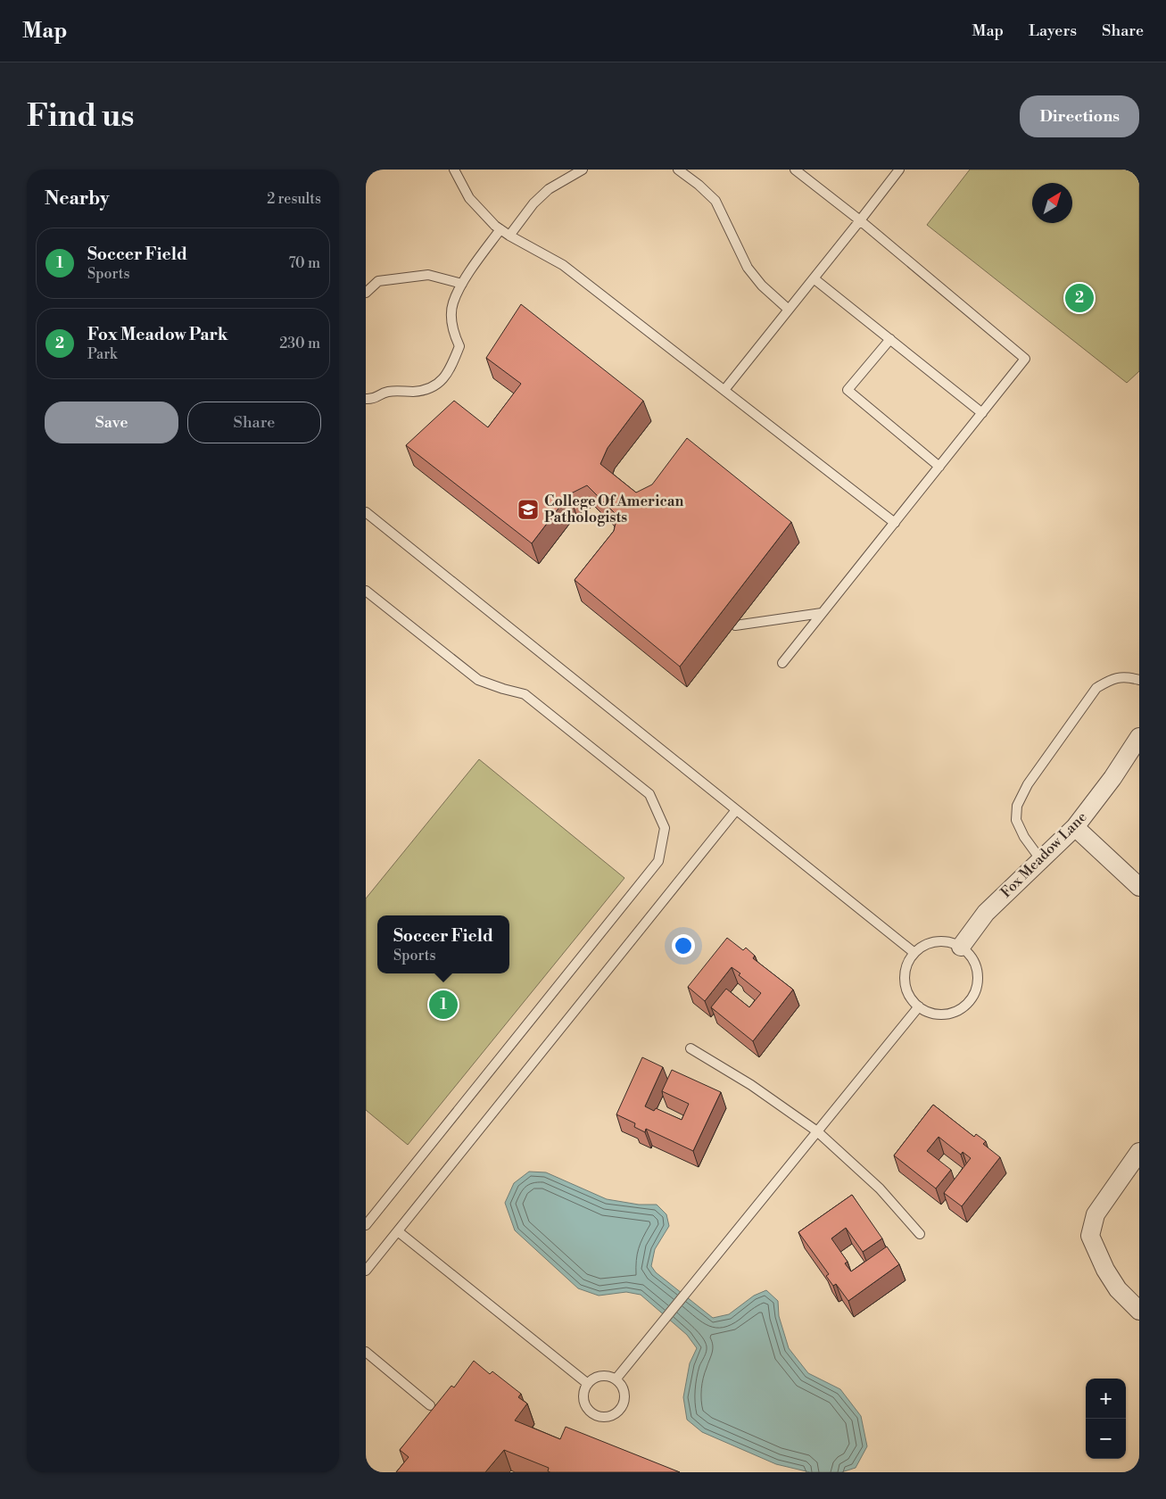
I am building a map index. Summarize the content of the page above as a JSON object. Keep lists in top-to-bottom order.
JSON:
{
  "streets": {
    "street": ["Fox Meadow Lane"]
  },
  "places": {
    "school or university": ["College Of American Pathologists"]
  },
  "north": "top right",
  "page": {
    "header": "Map",
    "nav": ["Map", "Layers", "Share"],
    "buttons": [
      "Directions",
      ["Save", "Share"]
    ],
    "title": "Find us",
    "heading": ["Nearby", "2 results"],
    "list": [
      {
        "mark": "1",
        "name": "Soccer Field",
        "note": "Sports",
        "value": "70 m"
      },
      {
        "mark": "2",
        "name": "Fox Meadow Park",
        "note": "Park",
        "value": "230 m"
      }
    ],
    "pins": ["2", "1"],
    "popup": ["Soccer Field", "Sports"],
    "map_buttons": ["+", "−"]
  }
}
